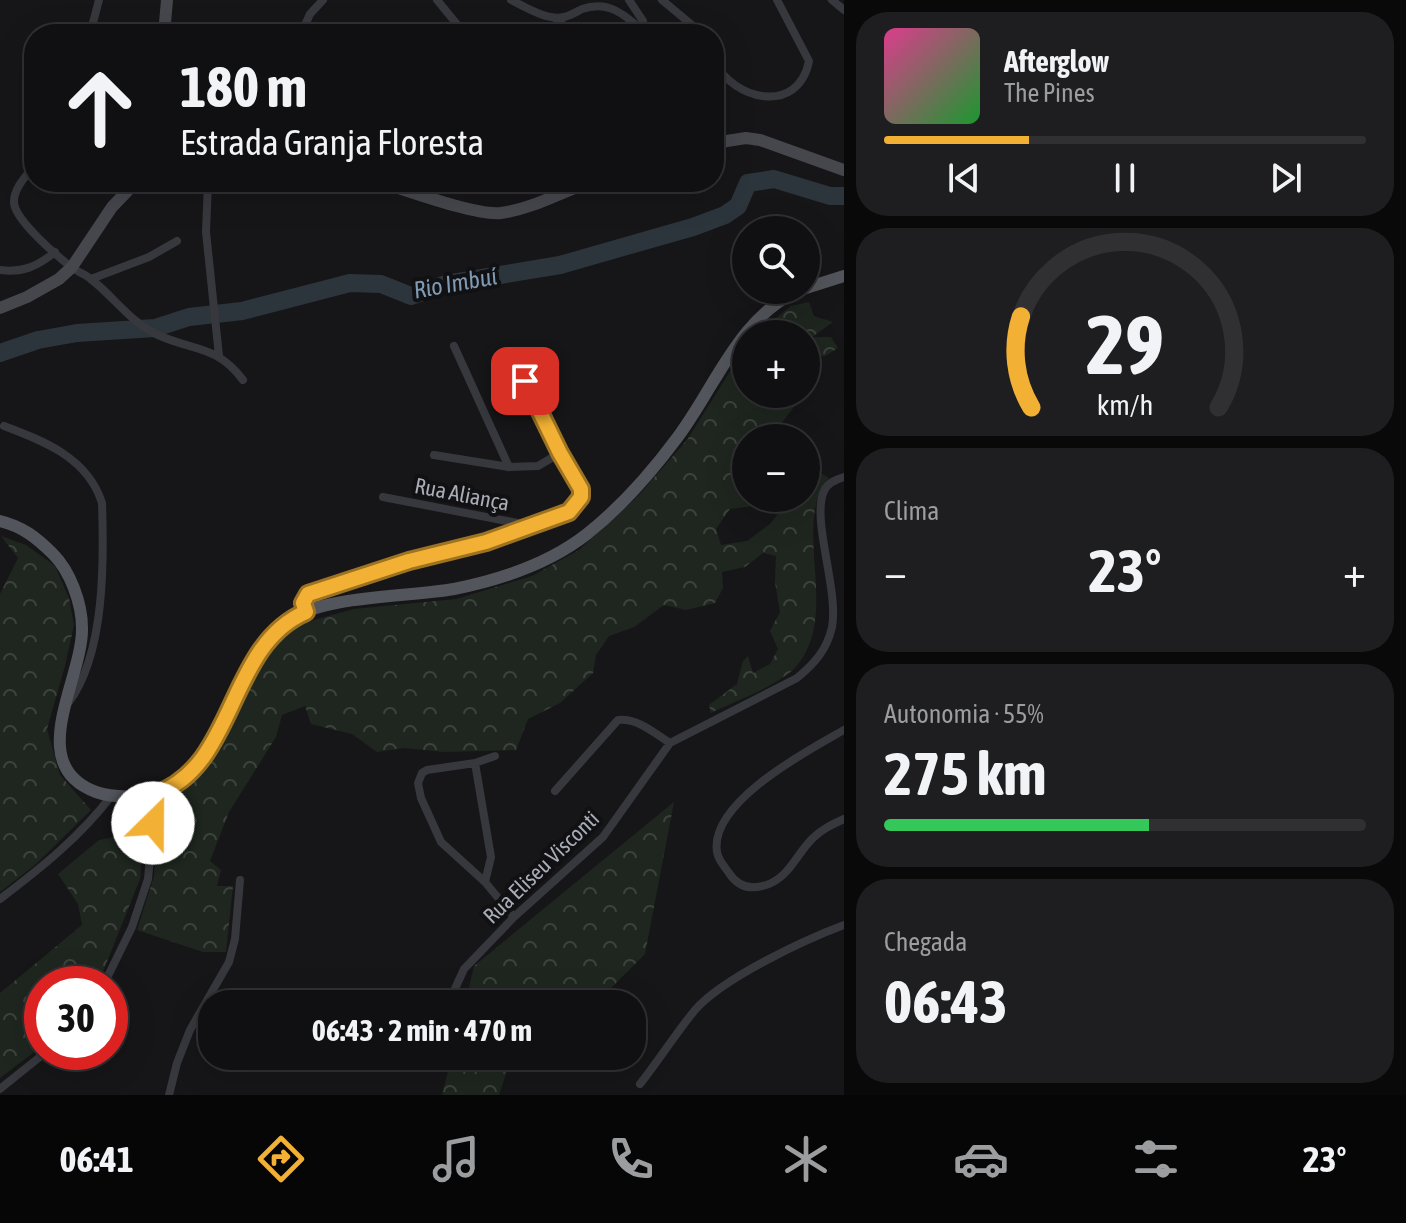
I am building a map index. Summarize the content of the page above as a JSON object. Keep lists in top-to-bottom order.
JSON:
{
  "streets": {
    "street": ["Rua Aliança", "Rua Eliseu Visconti"]
  },
  "water": ["Rio Imbuí"],
  "page": {
    "turn": ["180 m", "Estrada Granja Floresta"],
    "song": ["Afterglow", "The Pines"],
    "map_buttons": ["+", "−"],
    "tile": [
      "Clima",
      ["Autonomia · 55%", "275 km"],
      ["Chegada", "06:43"]
    ],
    "heat": ["−", "23°", "+"],
    "limit": "30",
    "trip": "06:43 · 2 min · 470 m",
    "tabs": ["06:41", "23°"],
    "gauge": ["29", "km/h"]
  }
}
